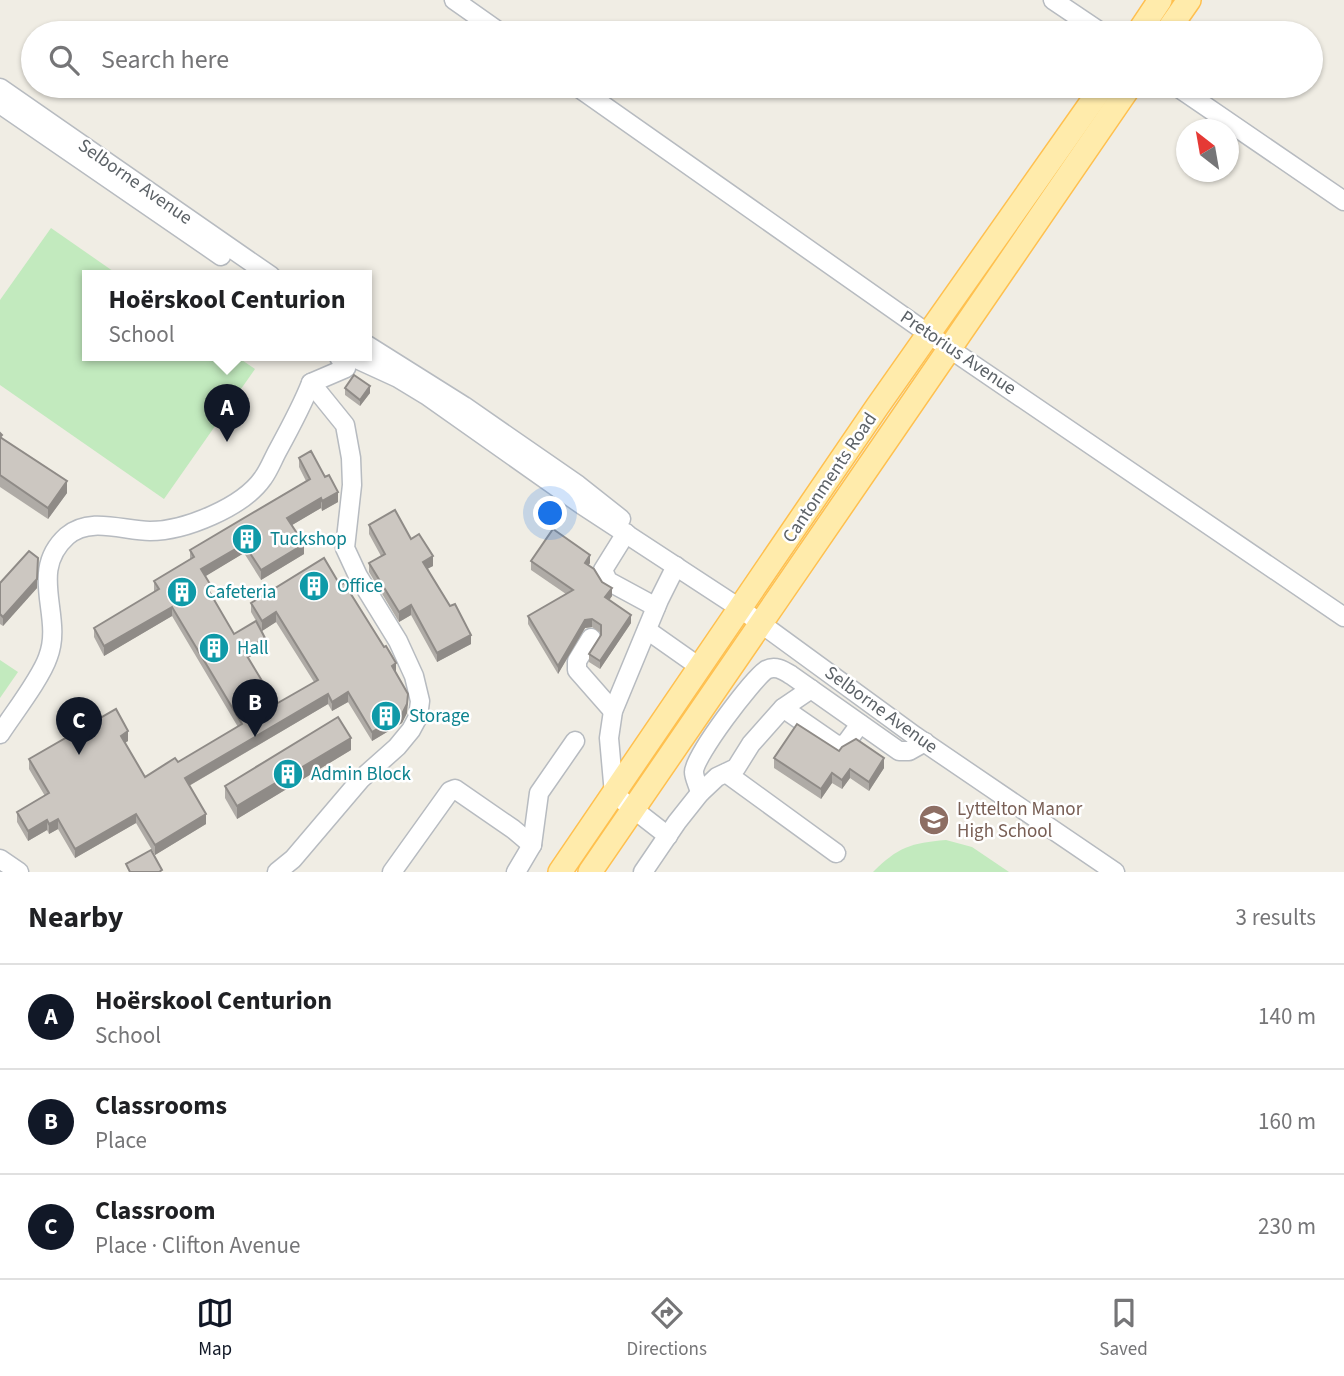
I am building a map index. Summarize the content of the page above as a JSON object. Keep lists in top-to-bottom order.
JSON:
{
  "streets": {
    "main road": ["Cantonments Road"],
    "street": ["Selborne Avenue", "Pretorius Avenue"]
  },
  "crossings": [
    ["Selborne Avenue", "Cantonments Road"],
    ["Pretorius Avenue", "Cantonments Road"]
  ],
  "places": {
    "building": [
      "Tuckshop",
      "Office",
      "Cafeteria",
      "Hall",
      "Storage",
      "Admin Block"
    ],
    "school or university": ["Lyttelton Manor High School"]
  },
  "north": "top left",
  "page": {
    "search": "Search here",
    "popup": ["Hoërskool Centurion", "School"],
    "pins": ["A", "B", "C"],
    "heading": ["Nearby", "3 results"],
    "list": [
      {
        "mark": "A",
        "name": "Hoërskool Centurion",
        "note": "School",
        "value": "140 m"
      },
      {
        "mark": "B",
        "name": "Classrooms",
        "note": "Place",
        "value": "160 m"
      },
      {
        "mark": "C",
        "name": "Classroom",
        "note": "Place · Clifton Avenue",
        "value": "230 m"
      }
    ],
    "nav": ["Map", "Directions", "Saved"]
  }
}
